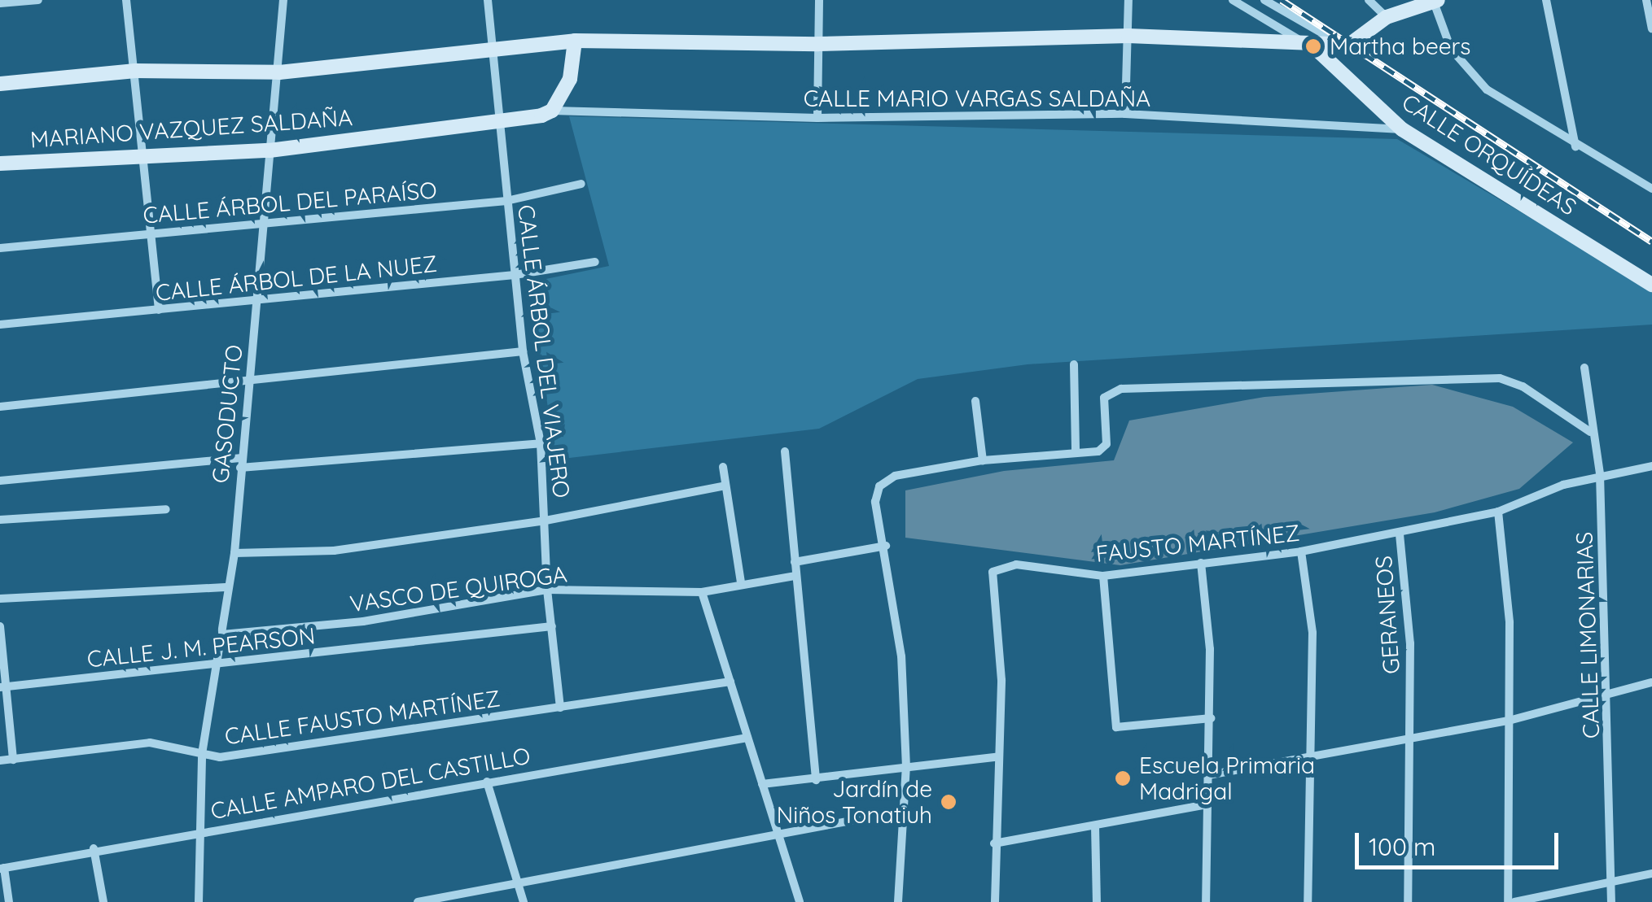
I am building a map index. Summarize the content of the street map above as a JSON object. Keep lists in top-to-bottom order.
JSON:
{
  "streets": {
    "street": [
      "CALLE MARIO VARGAS SALDAÑA",
      "MARIANO VAZQUEZ SALDAÑA",
      "CALLE ORQUÍDEAS",
      "CALLE ÁRBOL DEL PARAÍSO",
      "CALLE ÁRBOL DE LA NUEZ",
      "CALLE ÁRBOL DEL VIAJERO",
      "GASODUCTO",
      "FAUSTO MARTÍNEZ",
      "VASCO DE QUIROGA",
      "GERANEOS",
      "CALLE LIMONARIAS",
      "CALLE J. M. PEARSON",
      "CALLE FAUSTO MARTÍNEZ",
      "CALLE AMPARO DEL CASTILLO"
    ]
  },
  "crossings": [
    ["CALLE MARIO VARGAS SALDAÑA", "MARIANO VAZQUEZ SALDAÑA"],
    ["CALLE MARIO VARGAS SALDAÑA", "CALLE ORQUÍDEAS"],
    ["MARIANO VAZQUEZ SALDAÑA", "CALLE ÁRBOL DEL VIAJERO"],
    ["MARIANO VAZQUEZ SALDAÑA", "GASODUCTO"],
    ["CALLE ÁRBOL DEL PARAÍSO", "CALLE ÁRBOL DEL VIAJERO"],
    ["CALLE ÁRBOL DEL PARAÍSO", "GASODUCTO"],
    ["CALLE ÁRBOL DE LA NUEZ", "CALLE ÁRBOL DEL VIAJERO"],
    ["CALLE ÁRBOL DE LA NUEZ", "GASODUCTO"],
    ["CALLE ÁRBOL DEL VIAJERO", "VASCO DE QUIROGA"],
    ["CALLE ÁRBOL DEL VIAJERO", "CALLE J. M. PEARSON"],
    ["CALLE ÁRBOL DEL VIAJERO", "CALLE FAUSTO MARTÍNEZ"],
    ["GASODUCTO", "VASCO DE QUIROGA"],
    ["GASODUCTO", "CALLE J. M. PEARSON"],
    ["GASODUCTO", "CALLE FAUSTO MARTÍNEZ"],
    ["GASODUCTO", "CALLE AMPARO DEL CASTILLO"],
    ["FAUSTO MARTÍNEZ", "GERANEOS"],
    ["GERANEOS", "CALLE LIMONARIAS"]
  ],
  "places": ["Martha beers", "Escuela Primaria Madrigal", "Jardín de Niños Tonatiuh"],
  "scale_bar": "100 m"
}
